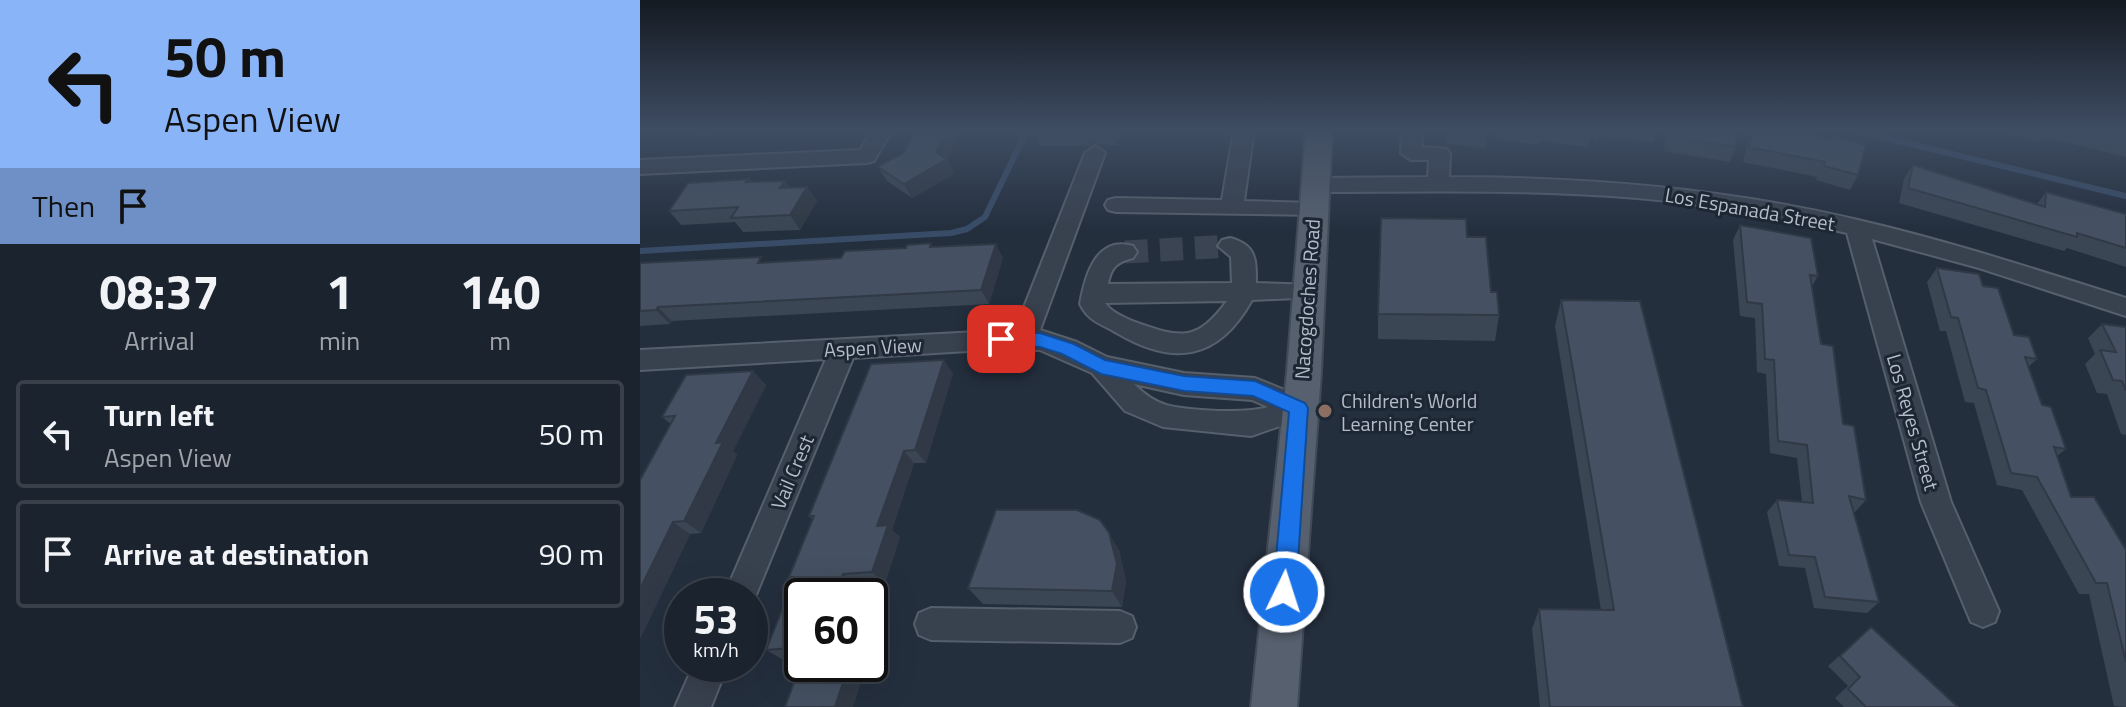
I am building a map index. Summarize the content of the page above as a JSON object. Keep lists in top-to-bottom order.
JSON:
{
  "streets": {
    "main road": ["Nacogdoches Road"],
    "street": [
      "Los Espanada Street",
      "Aspen View",
      "Los Reyes Street",
      "Vail Crest"
    ]
  },
  "crossings": [
    ["Los Espanada Street", "Nacogdoches Road"],
    ["Los Espanada Street", "Los Reyes Street"],
    ["Nacogdoches Road", "Aspen View"],
    ["Aspen View", "Vail Crest"]
  ],
  "places": ["Children's World Learning Center"],
  "page": {
    "turn": ["50 m", "Aspen View"],
    "then": "Then",
    "eta": [
      "08:37",
      "Arrival",
      "1",
      "min",
      "140",
      "m"
    ],
    "list": [
      {
        "name": "Turn left",
        "note": "Aspen View",
        "value": "50 m"
      },
      {
        "name": "Arrive at destination",
        "value": "90 m"
      }
    ],
    "speed": "53 km/h",
    "limit": "60"
  }
}
